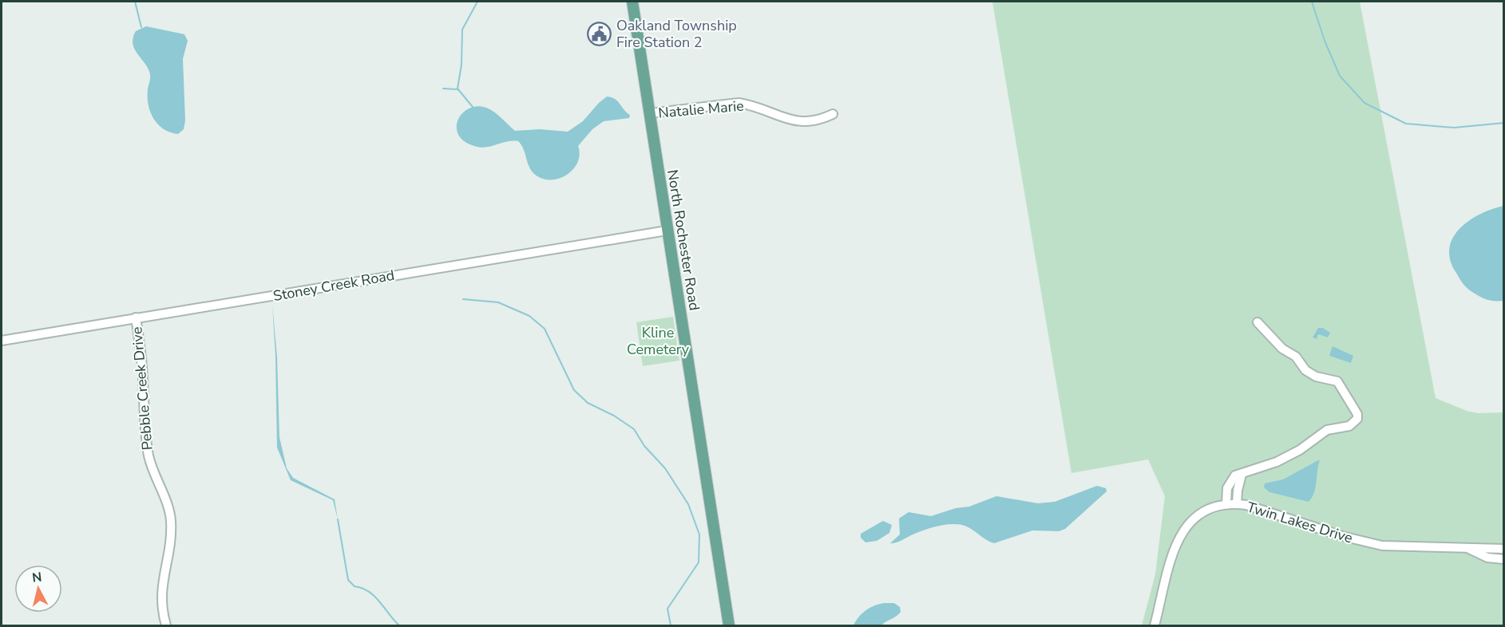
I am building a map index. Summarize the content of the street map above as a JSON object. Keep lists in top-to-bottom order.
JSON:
{
  "streets": {
    "main road": ["North Rochester Road"],
    "street": [
      "Natalie Marie",
      "Stoney Creek Road",
      "Pebble Creek Drive",
      "Twin Lakes Drive"
    ]
  },
  "crossings": [
    ["Natalie Marie", "North Rochester Road"],
    ["North Rochester Road", "Stoney Creek Road"],
    ["Stoney Creek Road", "Pebble Creek Drive"]
  ],
  "parks": ["Kline Cemetery"],
  "places": {
    "public building": ["Oakland Township Fire Station 2"]
  },
  "north": "top"
}
